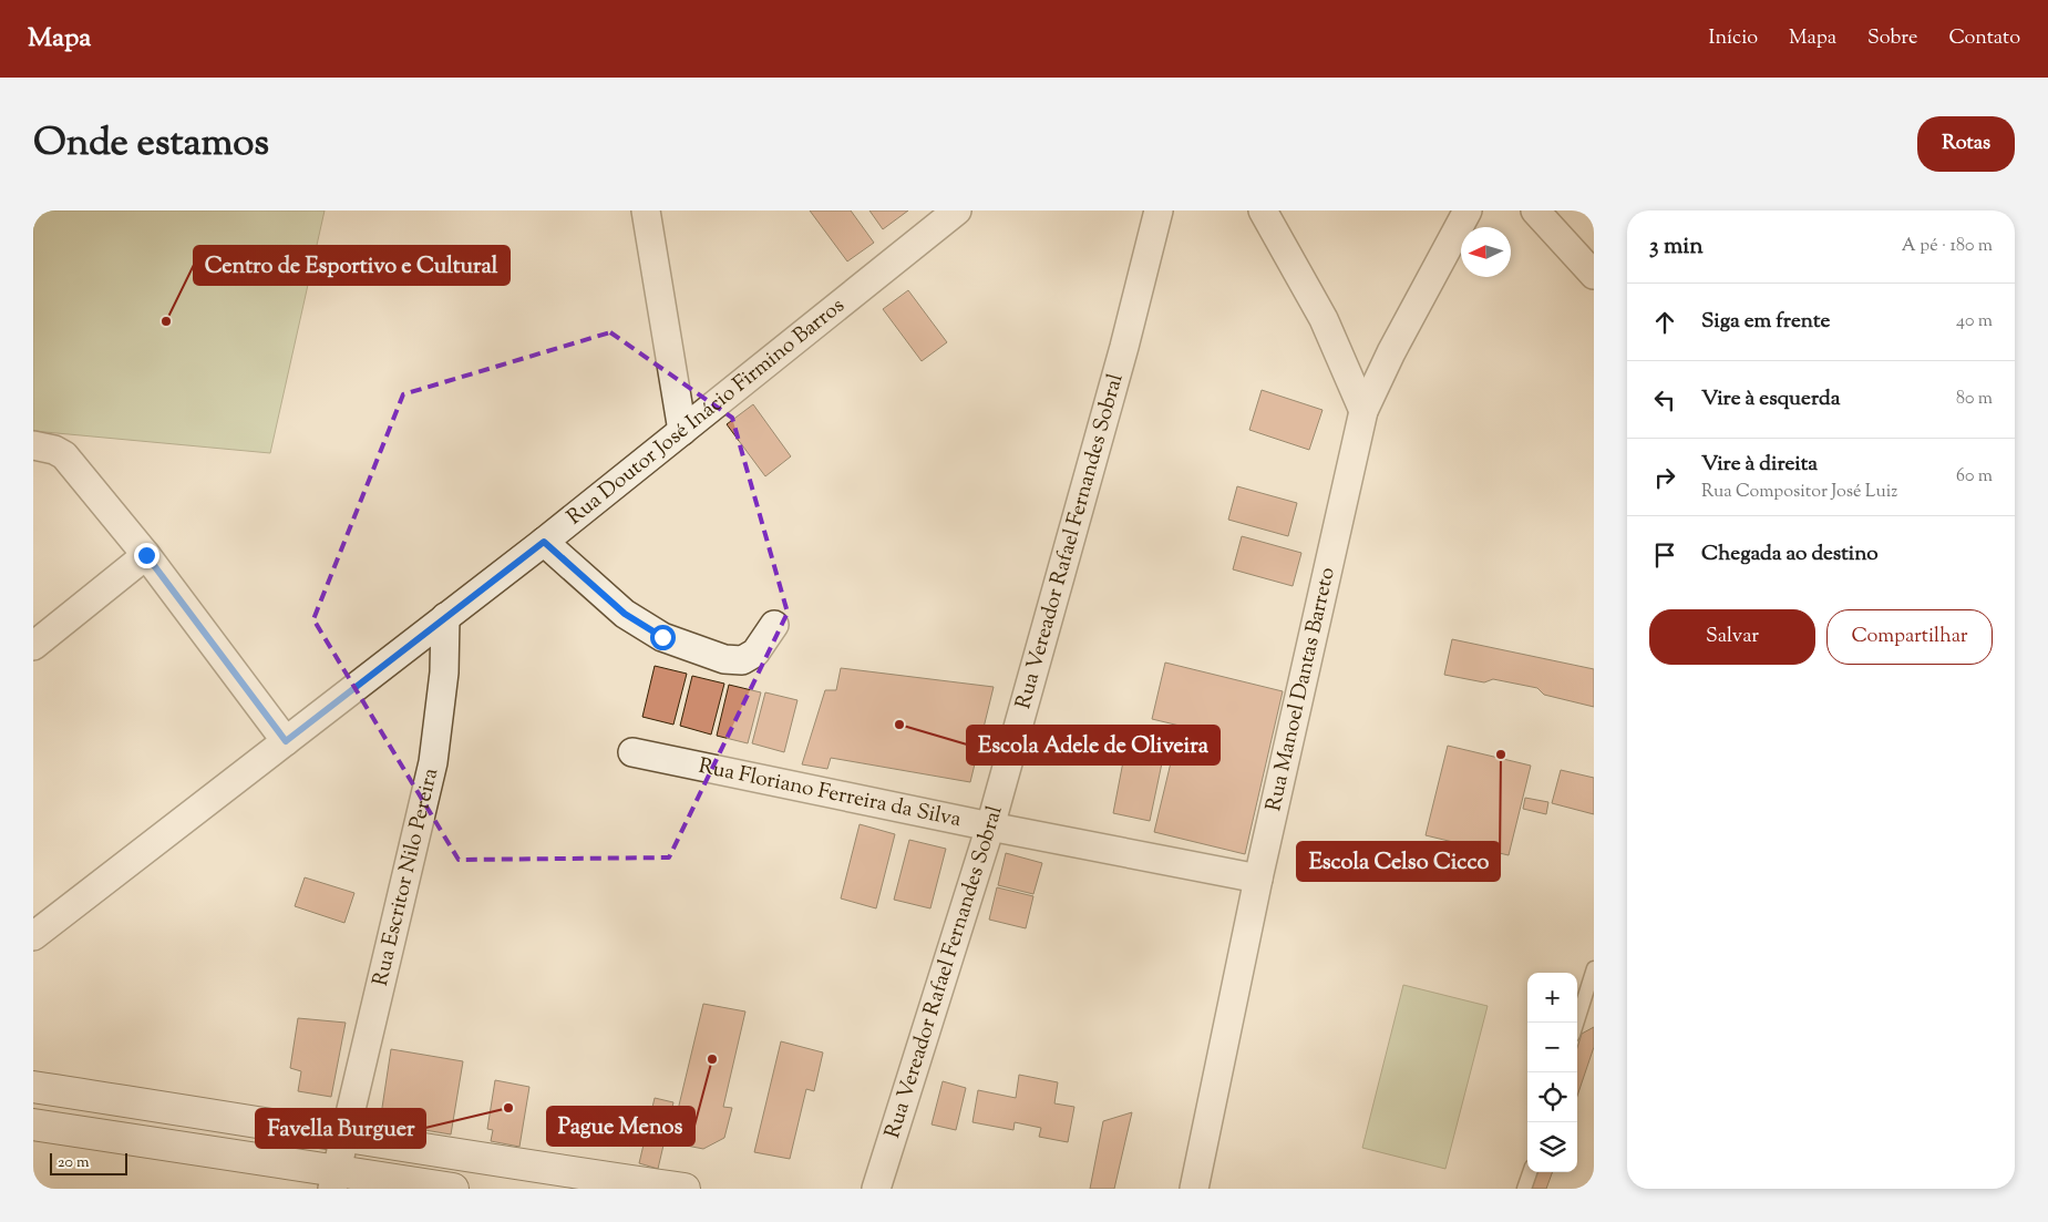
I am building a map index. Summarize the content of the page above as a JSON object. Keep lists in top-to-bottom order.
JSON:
{
  "streets": {
    "street": [
      "Rua Doutor José Inácio Firmino Barros",
      "Rua Vereador Rafael Fernandes Sobral",
      "Rua Manoel Dantas Barreto",
      "Rua Floriano Ferreira da Silva",
      "Rua Escritor Nilo Pereira"
    ]
  },
  "crossings": [
    ["Rua Doutor José Inácio Firmino Barros", "Rua Escritor Nilo Pereira"],
    ["Rua Vereador Rafael Fernandes Sobral", "Rua Floriano Ferreira da Silva"],
    ["Rua Manoel Dantas Barreto", "Rua Floriano Ferreira da Silva"]
  ],
  "places": [
    "Centro de Esportivo e Cultural",
    "Escola Adele de Oliveira",
    "Escola Celso Cicco",
    "Pague Menos",
    "Favella Burguer"
  ],
  "scale_bar": "20 m",
  "north": "left",
  "page": {
    "header": "Mapa",
    "nav": [
      "Início",
      "Mapa",
      "Sobre",
      "Contato"
    ],
    "title": "Onde estamos",
    "buttons": [
      "Rotas",
      ["Salvar", "Compartilhar"]
    ],
    "heading": ["3 min", "A pé · 180 m"],
    "list": [
      ["Siga em frente", "40 m"],
      ["Vire à esquerda", "80 m"],
      ["Vire à direita", "Rua Compositor José Luiz", "60 m"],
      "Chegada ao destino"
    ],
    "map_buttons": ["+", "−"],
    "scale": "20 m"
  }
}
